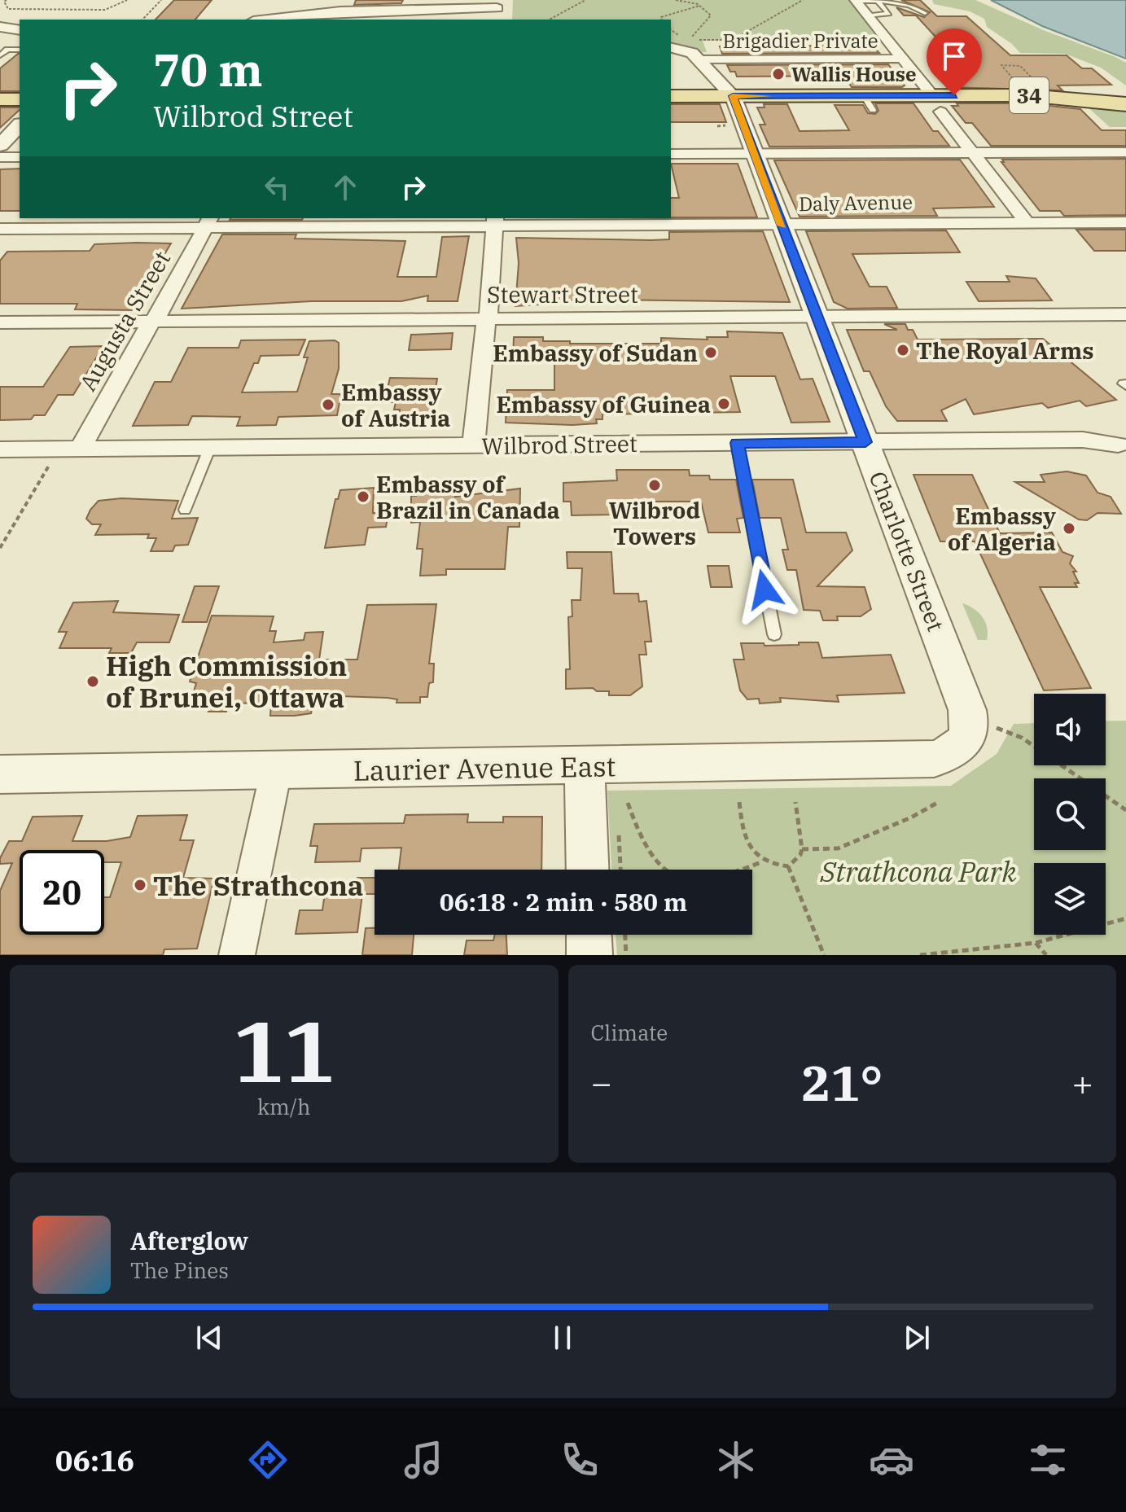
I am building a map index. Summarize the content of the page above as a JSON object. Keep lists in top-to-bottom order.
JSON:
{
  "streets": {
    "main road": ["34"],
    "street": [
      "Brigadier Private",
      "Daly Avenue",
      "Stewart Street",
      "Augusta Street",
      "Wilbrod Street",
      "Charlotte Street",
      "Laurier Avenue East"
    ]
  },
  "crossings": [
    ["Brigadier Private", "Charlotte Street"],
    ["34", "Charlotte Street"],
    ["Daly Avenue", "Augusta Street"],
    ["Daly Avenue", "Charlotte Street"],
    ["Stewart Street", "Augusta Street"],
    ["Stewart Street", "Charlotte Street"],
    ["Augusta Street", "Wilbrod Street"],
    ["Wilbrod Street", "Charlotte Street"],
    ["Charlotte Street", "Laurier Avenue East"]
  ],
  "parks": ["Strathcona Park"],
  "places": [
    "Wallis House",
    "The Royal Arms",
    "Embassy of Sudan",
    "Embassy of Guinea",
    "Embassy of Austria",
    "Wilbrod Towers",
    "Embassy of Brazil in Canada",
    "Embassy of Algeria",
    "High Commission of Brunei, Ottawa",
    "The Strathcona"
  ],
  "page": {
    "turn": ["70 m", "Wilbrod Street"],
    "limit": "20",
    "trip": "06:18 · 2 min · 580 m",
    "tile": [
      ["11", "km/h"],
      "Climate"
    ],
    "heat": ["−", "21°", "+"],
    "song": ["Afterglow", "The Pines"],
    "tabs": "06:16"
  }
}
